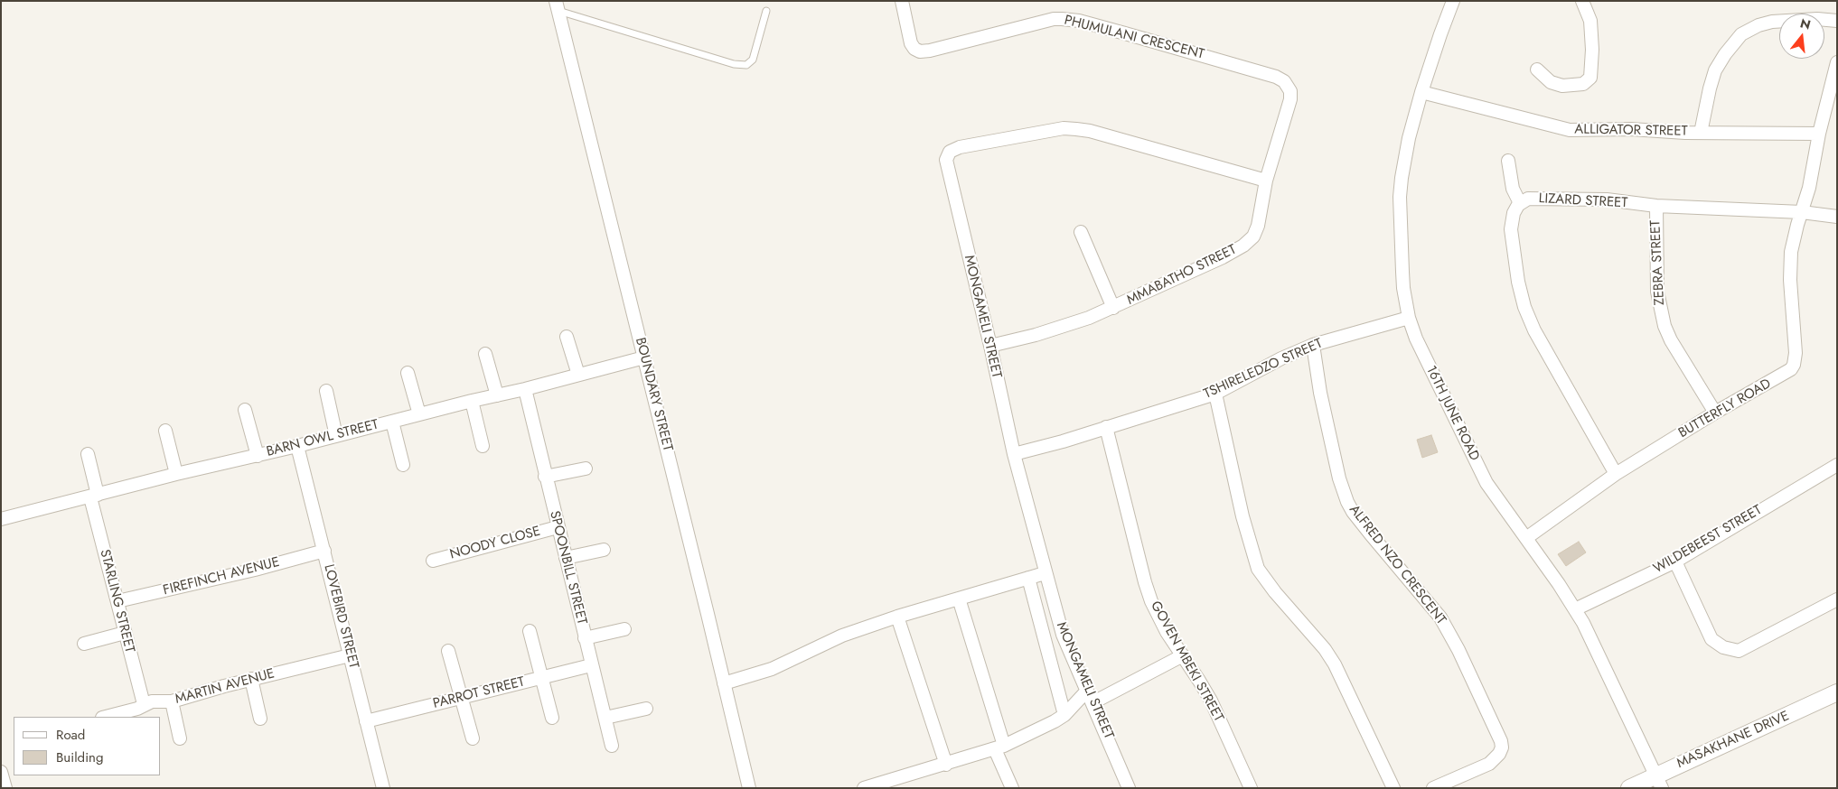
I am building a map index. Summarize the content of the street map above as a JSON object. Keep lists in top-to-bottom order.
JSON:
{
  "streets": {
    "street": [
      "PHUMULANI CRESCENT",
      "ALLIGATOR STREET",
      "LIZARD STREET",
      "ZEBRA STREET",
      "MMABATHO STREET",
      "MONGAMELI STREET",
      "TSHIRELEDZO STREET",
      "BOUNDARY STREET",
      "BUTTERFLY ROAD",
      "16TH JUNE ROAD",
      "BARN OWL STREET",
      "WILDEBEEST STREET",
      "NOODY CLOSE",
      "ALFRED NZO CRESCENT",
      "SPOONBILL STREET",
      "FIREFINCH AVENUE",
      "STARLING STREET",
      "LOVEBIRD STREET",
      "GOVEN MBEKI STREET",
      "MARTIN AVENUE",
      "PARROT STREET",
      "MASAKHANE DRIVE"
    ]
  },
  "crossings": [
    ["PHUMULANI CRESCENT", "MMABATHO STREET"],
    ["ALLIGATOR STREET", "BUTTERFLY ROAD"],
    ["ALLIGATOR STREET", "16TH JUNE ROAD"],
    ["LIZARD STREET", "ZEBRA STREET"],
    ["LIZARD STREET", "BUTTERFLY ROAD"],
    ["ZEBRA STREET", "BUTTERFLY ROAD"],
    ["MMABATHO STREET", "MONGAMELI STREET"],
    ["MONGAMELI STREET", "TSHIRELEDZO STREET"],
    ["TSHIRELEDZO STREET", "16TH JUNE ROAD"],
    ["TSHIRELEDZO STREET", "ALFRED NZO CRESCENT"],
    ["TSHIRELEDZO STREET", "GOVEN MBEKI STREET"],
    ["BOUNDARY STREET", "BARN OWL STREET"],
    ["BUTTERFLY ROAD", "16TH JUNE ROAD"],
    ["16TH JUNE ROAD", "WILDEBEEST STREET"],
    ["16TH JUNE ROAD", "MASAKHANE DRIVE"],
    ["BARN OWL STREET", "SPOONBILL STREET"],
    ["BARN OWL STREET", "STARLING STREET"],
    ["BARN OWL STREET", "LOVEBIRD STREET"],
    ["NOODY CLOSE", "SPOONBILL STREET"],
    ["SPOONBILL STREET", "PARROT STREET"],
    ["FIREFINCH AVENUE", "STARLING STREET"],
    ["FIREFINCH AVENUE", "LOVEBIRD STREET"],
    ["STARLING STREET", "MARTIN AVENUE"],
    ["LOVEBIRD STREET", "MARTIN AVENUE"],
    ["LOVEBIRD STREET", "PARROT STREET"]
  ],
  "legend": ["Road", "Building"],
  "north": "top"
}
